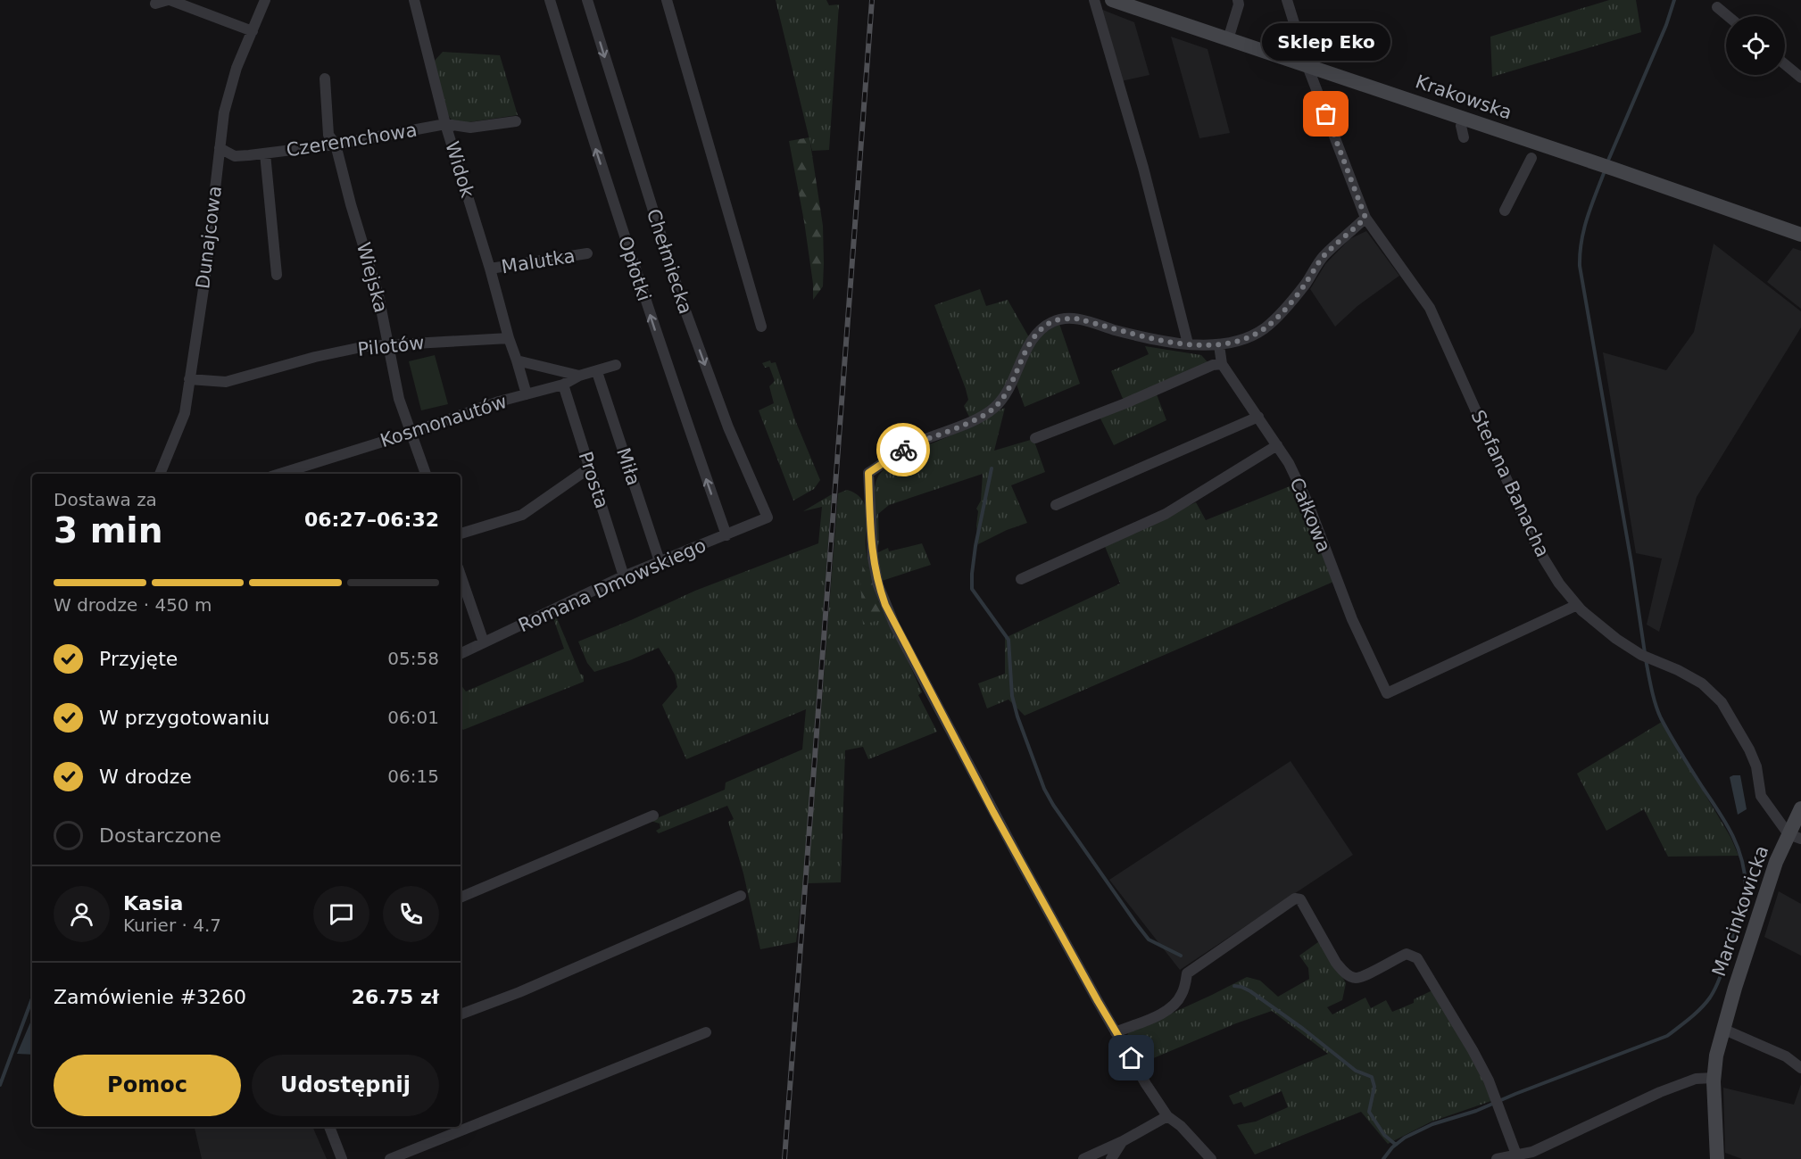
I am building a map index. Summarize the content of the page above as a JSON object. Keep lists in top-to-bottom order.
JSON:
{
  "streets": {
    "main road": ["Krakowska", "Marcinkowicka"],
    "street": [
      "Czeremchowa",
      "Widok",
      "Dunajcowa",
      "Malutka",
      "Chełmiecka",
      "Opłotki",
      "Wiejska",
      "Pilotów",
      "Kosmonautów",
      "Miła",
      "Prosta",
      "Stefana Banacha",
      "Całkowa",
      "Romana Dmowskiego"
    ]
  },
  "crossings": [
    ["Krakowska", "Stefana Banacha"],
    ["Czeremchowa", "Widok"],
    ["Czeremchowa", "Dunajcowa"],
    ["Czeremchowa", "Wiejska"],
    ["Widok", "Malutka"],
    ["Widok", "Pilotów"],
    ["Dunajcowa", "Pilotów"],
    ["Chełmiecka", "Romana Dmowskiego"],
    ["Opłotki", "Romana Dmowskiego"],
    ["Wiejska", "Pilotów"],
    ["Wiejska", "Kosmonautów"],
    ["Kosmonautów", "Miła"],
    ["Kosmonautów", "Prosta"],
    ["Miła", "Romana Dmowskiego"],
    ["Prosta", "Romana Dmowskiego"],
    ["Stefana Banacha", "Całkowa"],
    ["Stefana Banacha", "Marcinkowicka"]
  ],
  "one_way": ["Opłotki"],
  "places": ["Sklep Eko"],
  "page": {
    "bubble": "Sklep Eko",
    "heading": ["3 min", "Dostawa za", "06:27–06:32"],
    "panel": [
      "Kasia",
      "Kurier · 4.7",
      "Zamówienie #3260",
      "26.75 zł"
    ],
    "bar": "W drodze · 450 m",
    "list": [
      ["Przyjęte", "05:58"],
      ["W przygotowaniu", "06:01"],
      ["W drodze", "06:15"],
      "Dostarczone"
    ],
    "buttons": ["Pomoc", "Udostępnij"]
  }
}
